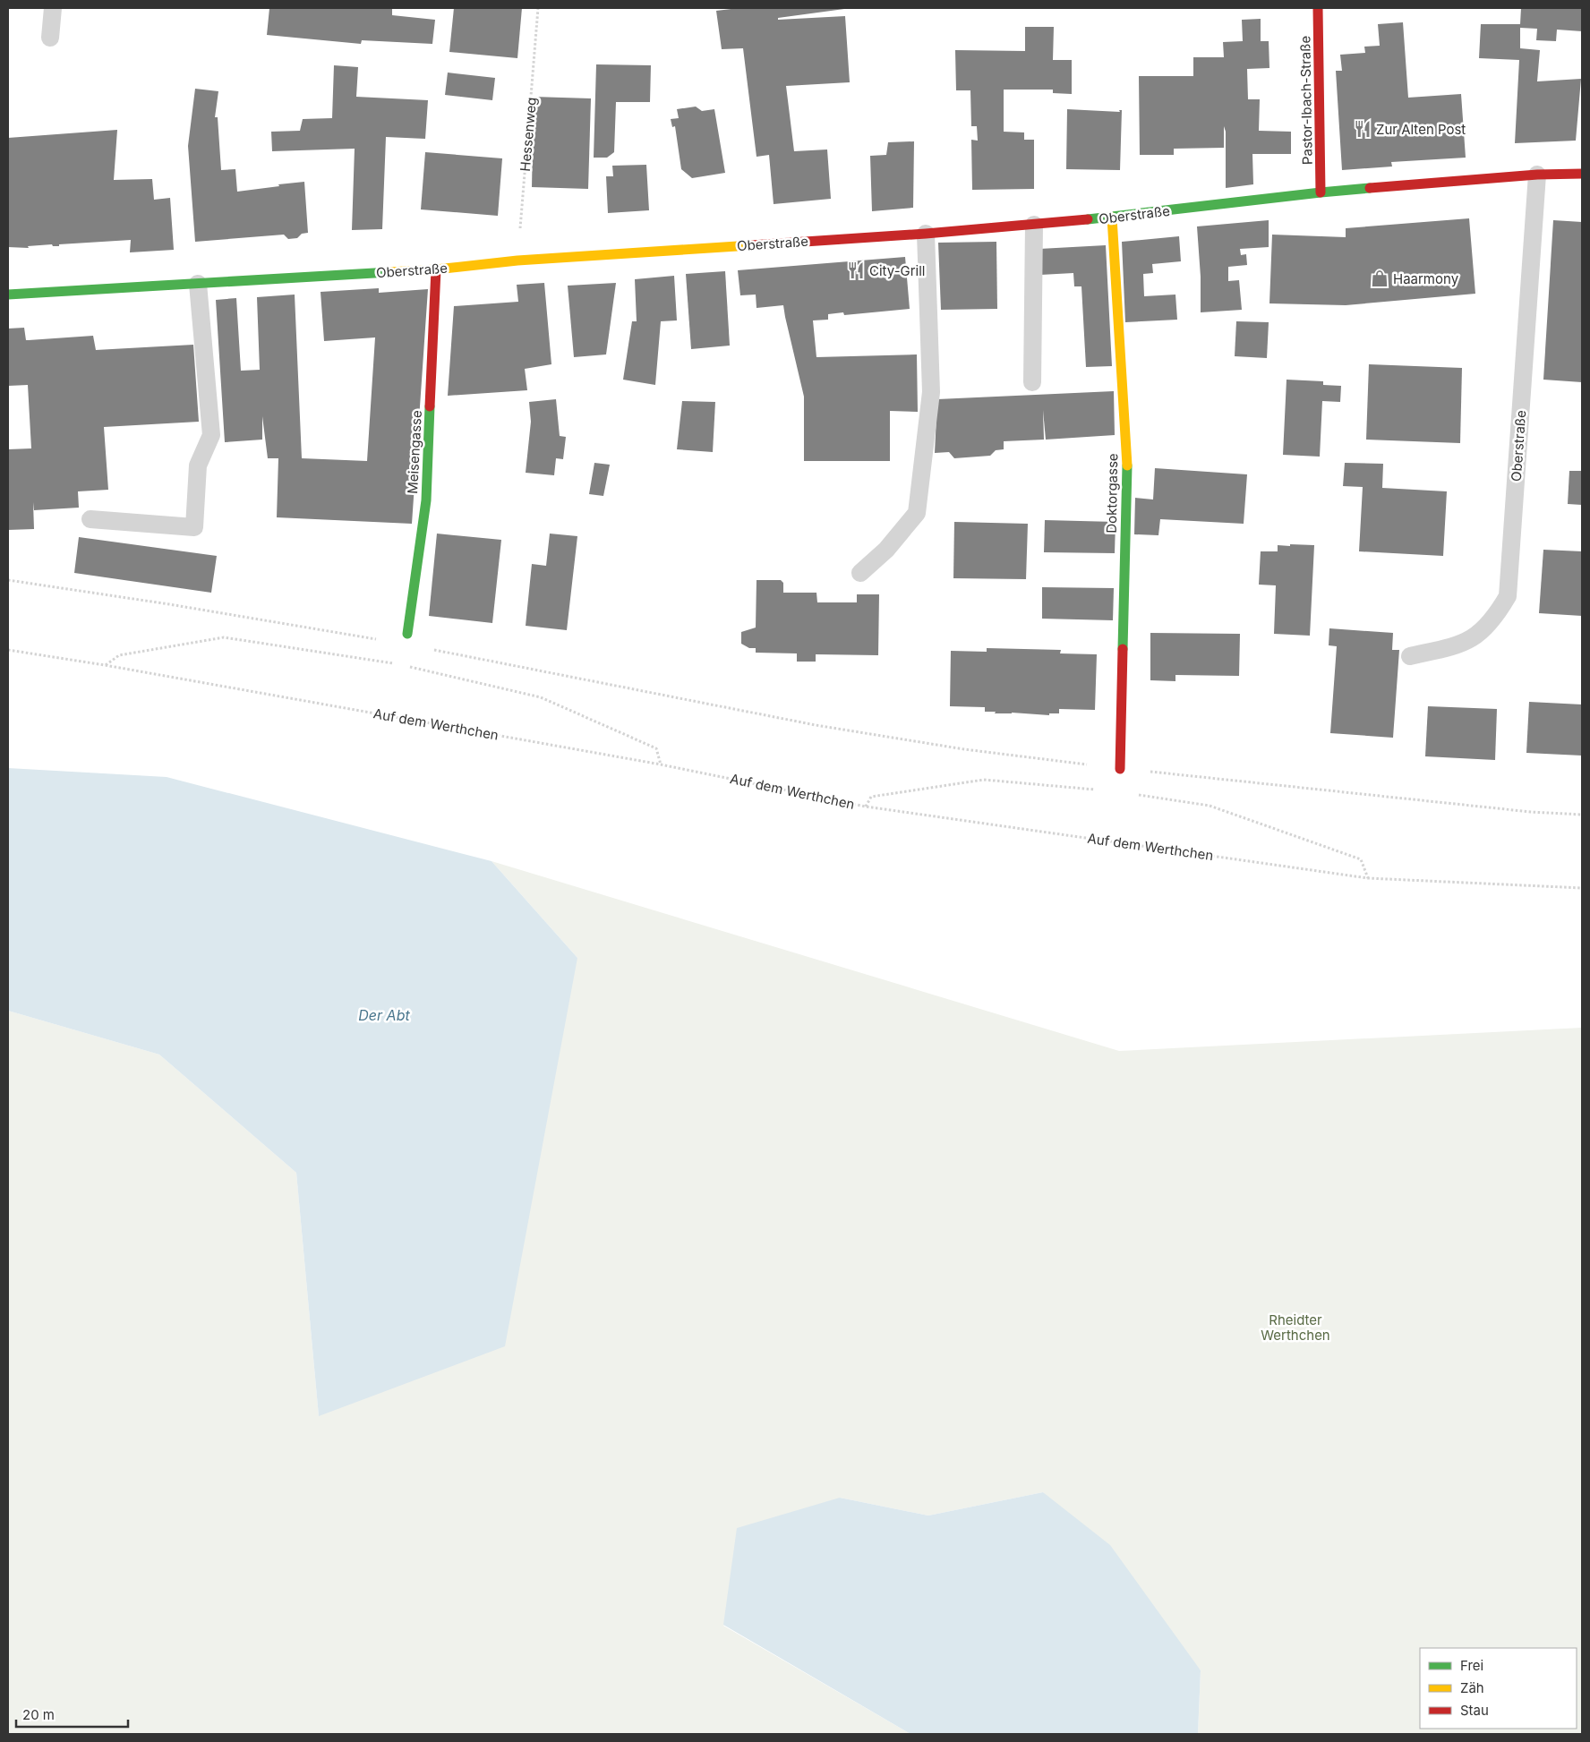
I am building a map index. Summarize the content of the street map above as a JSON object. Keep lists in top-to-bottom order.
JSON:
{
  "streets": {
    "street": [
      "Pastor-Ibach-Straße",
      "Oberstraße",
      "Meisengasse",
      "Doktorgasse"
    ],
    "path": ["Hessenweg", "Auf dem Werthchen"]
  },
  "crossings": [
    ["Pastor-Ibach-Straße", "Oberstraße"],
    ["Hessenweg", "Oberstraße"],
    ["Oberstraße", "Meisengasse"],
    ["Oberstraße", "Doktorgasse"]
  ],
  "water": ["Der Abt"],
  "parks": ["Rheidter Werthchen"],
  "places": {
    "restaurant": ["Zur Alten Post", "City-Grill"],
    "shop": ["Haarmony"]
  },
  "legend": ["Frei", "Zäh", "Stau"],
  "scale_bar": "20 m"
}
